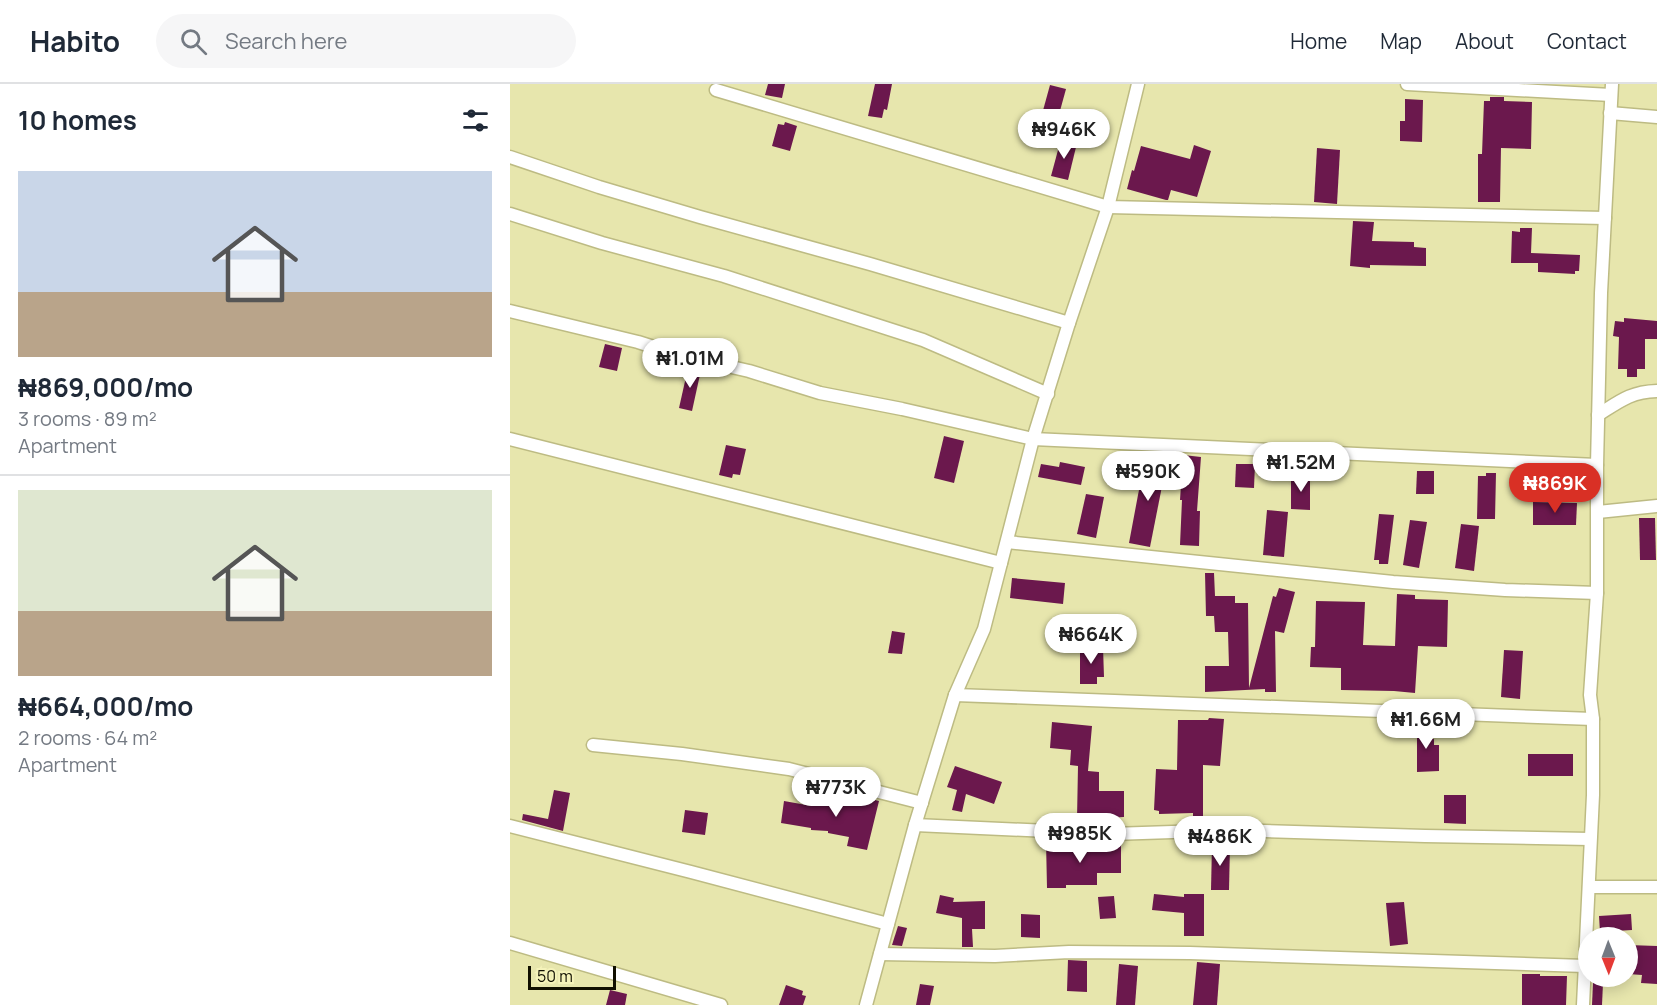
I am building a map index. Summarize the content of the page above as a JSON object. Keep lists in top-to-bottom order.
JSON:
{
  "scale_bar": "50 m",
  "north": "bottom",
  "page": {
    "header": "Habito",
    "search": "Search here",
    "nav": [
      "Home",
      "Map",
      "About",
      "Contact"
    ],
    "heading": "10 homes",
    "price": [
      "₦946K",
      "₦1.01M",
      "₦1.52M",
      "₦590K",
      "₦869K",
      "₦664K",
      "₦1.66M",
      "₦773K",
      "₦985K",
      "₦486K"
    ],
    "list": [
      {
        "name": "₦869,000/mo",
        "note": "3 rooms · 89 m² · Apartment"
      },
      {
        "name": "₦664,000/mo",
        "note": "2 rooms · 64 m² · Apartment"
      }
    ],
    "scale": "50 m"
  }
}
